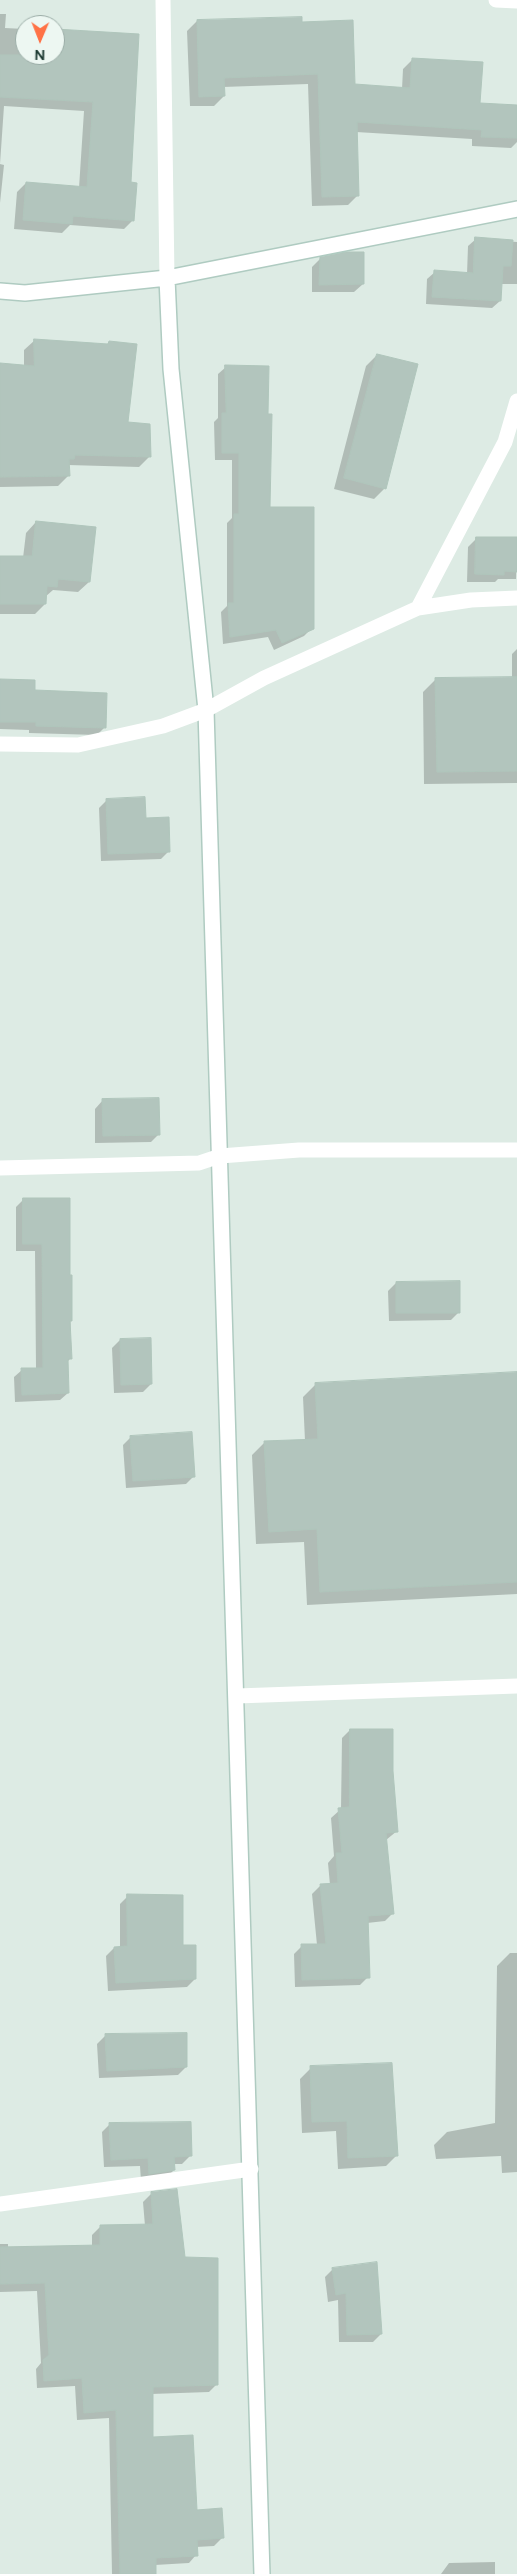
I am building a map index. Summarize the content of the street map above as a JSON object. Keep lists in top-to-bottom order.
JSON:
{
  "north": "bottom"
}
